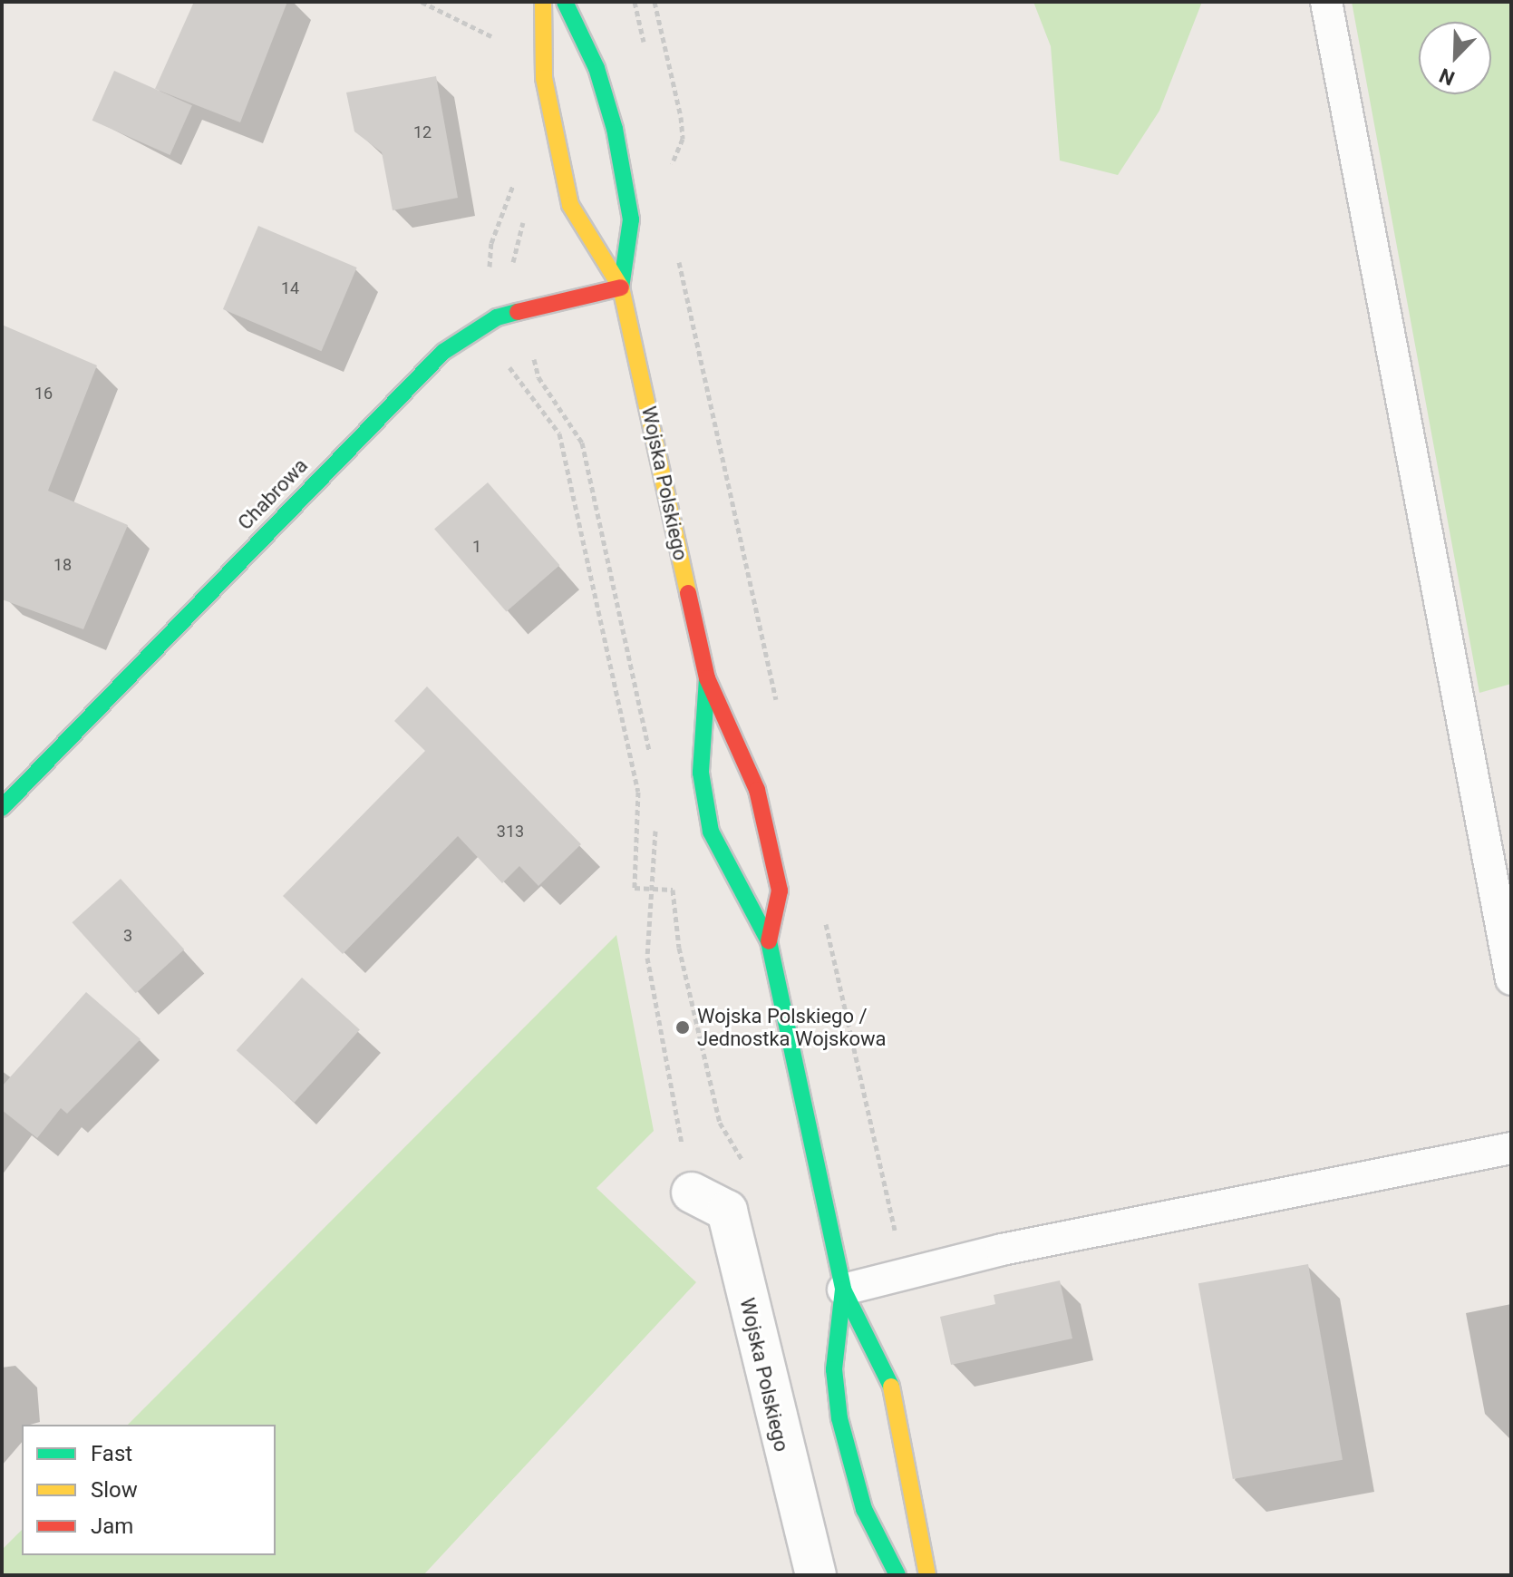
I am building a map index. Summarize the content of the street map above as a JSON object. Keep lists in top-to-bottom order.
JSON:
{
  "streets": {
    "main road": ["Wojska Polskiego", "Chabrowa"]
  },
  "crossings": [
    ["Wojska Polskiego", "Chabrowa"]
  ],
  "places": ["Wojska Polskiego / Jednostka Wojskowa"],
  "house_numbers": [
    "12",
    "14",
    "16",
    "1",
    "18",
    "313",
    "3"
  ],
  "legend": ["Fast", "Slow", "Jam"],
  "north": "bottom left"
}
